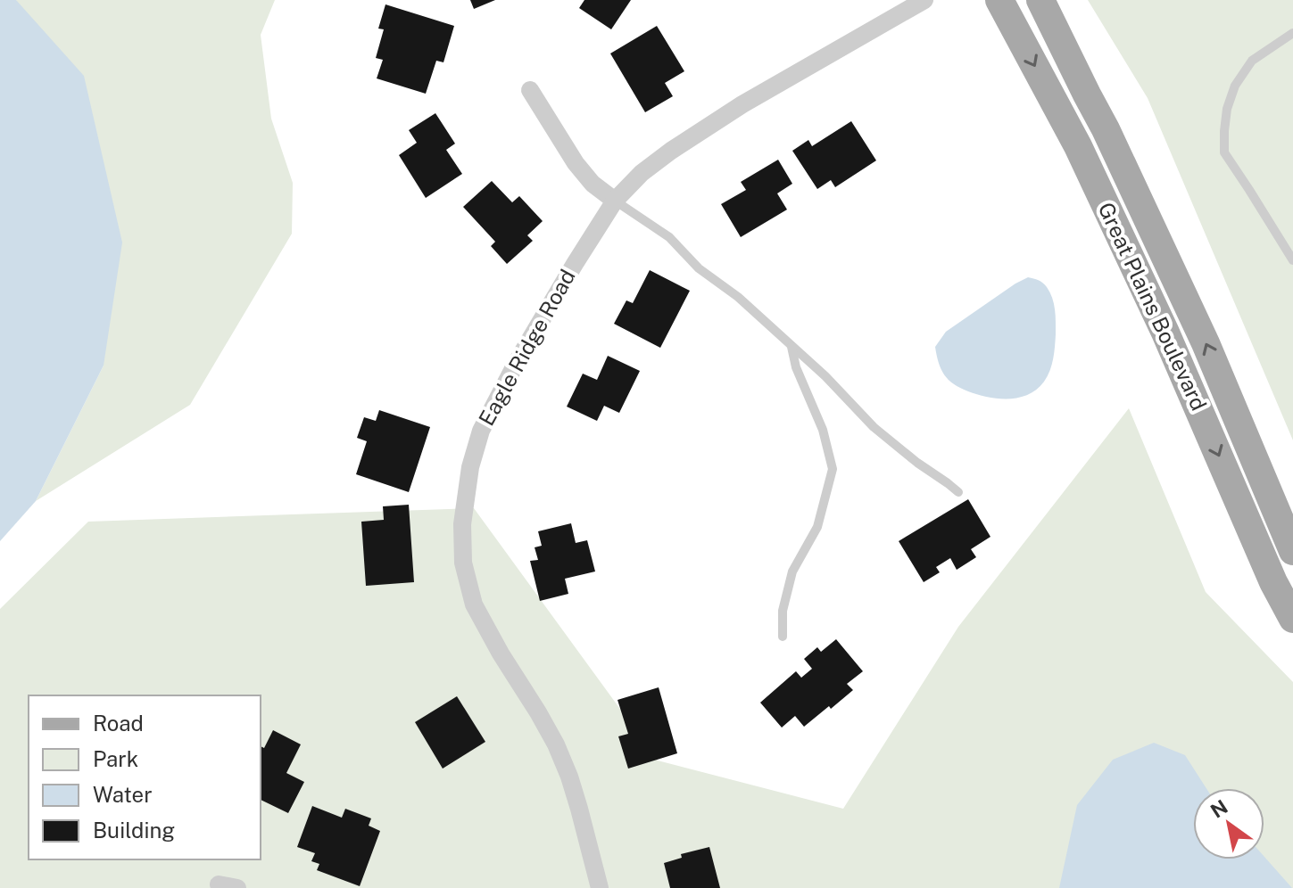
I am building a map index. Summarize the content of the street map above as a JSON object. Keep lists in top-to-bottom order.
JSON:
{
  "streets": {
    "main road": ["Great Plains Boulevard"],
    "street": ["Eagle Ridge Road"]
  },
  "legend": [
    "Road",
    "Park",
    "Water",
    "Building"
  ],
  "north": "top left"
}
